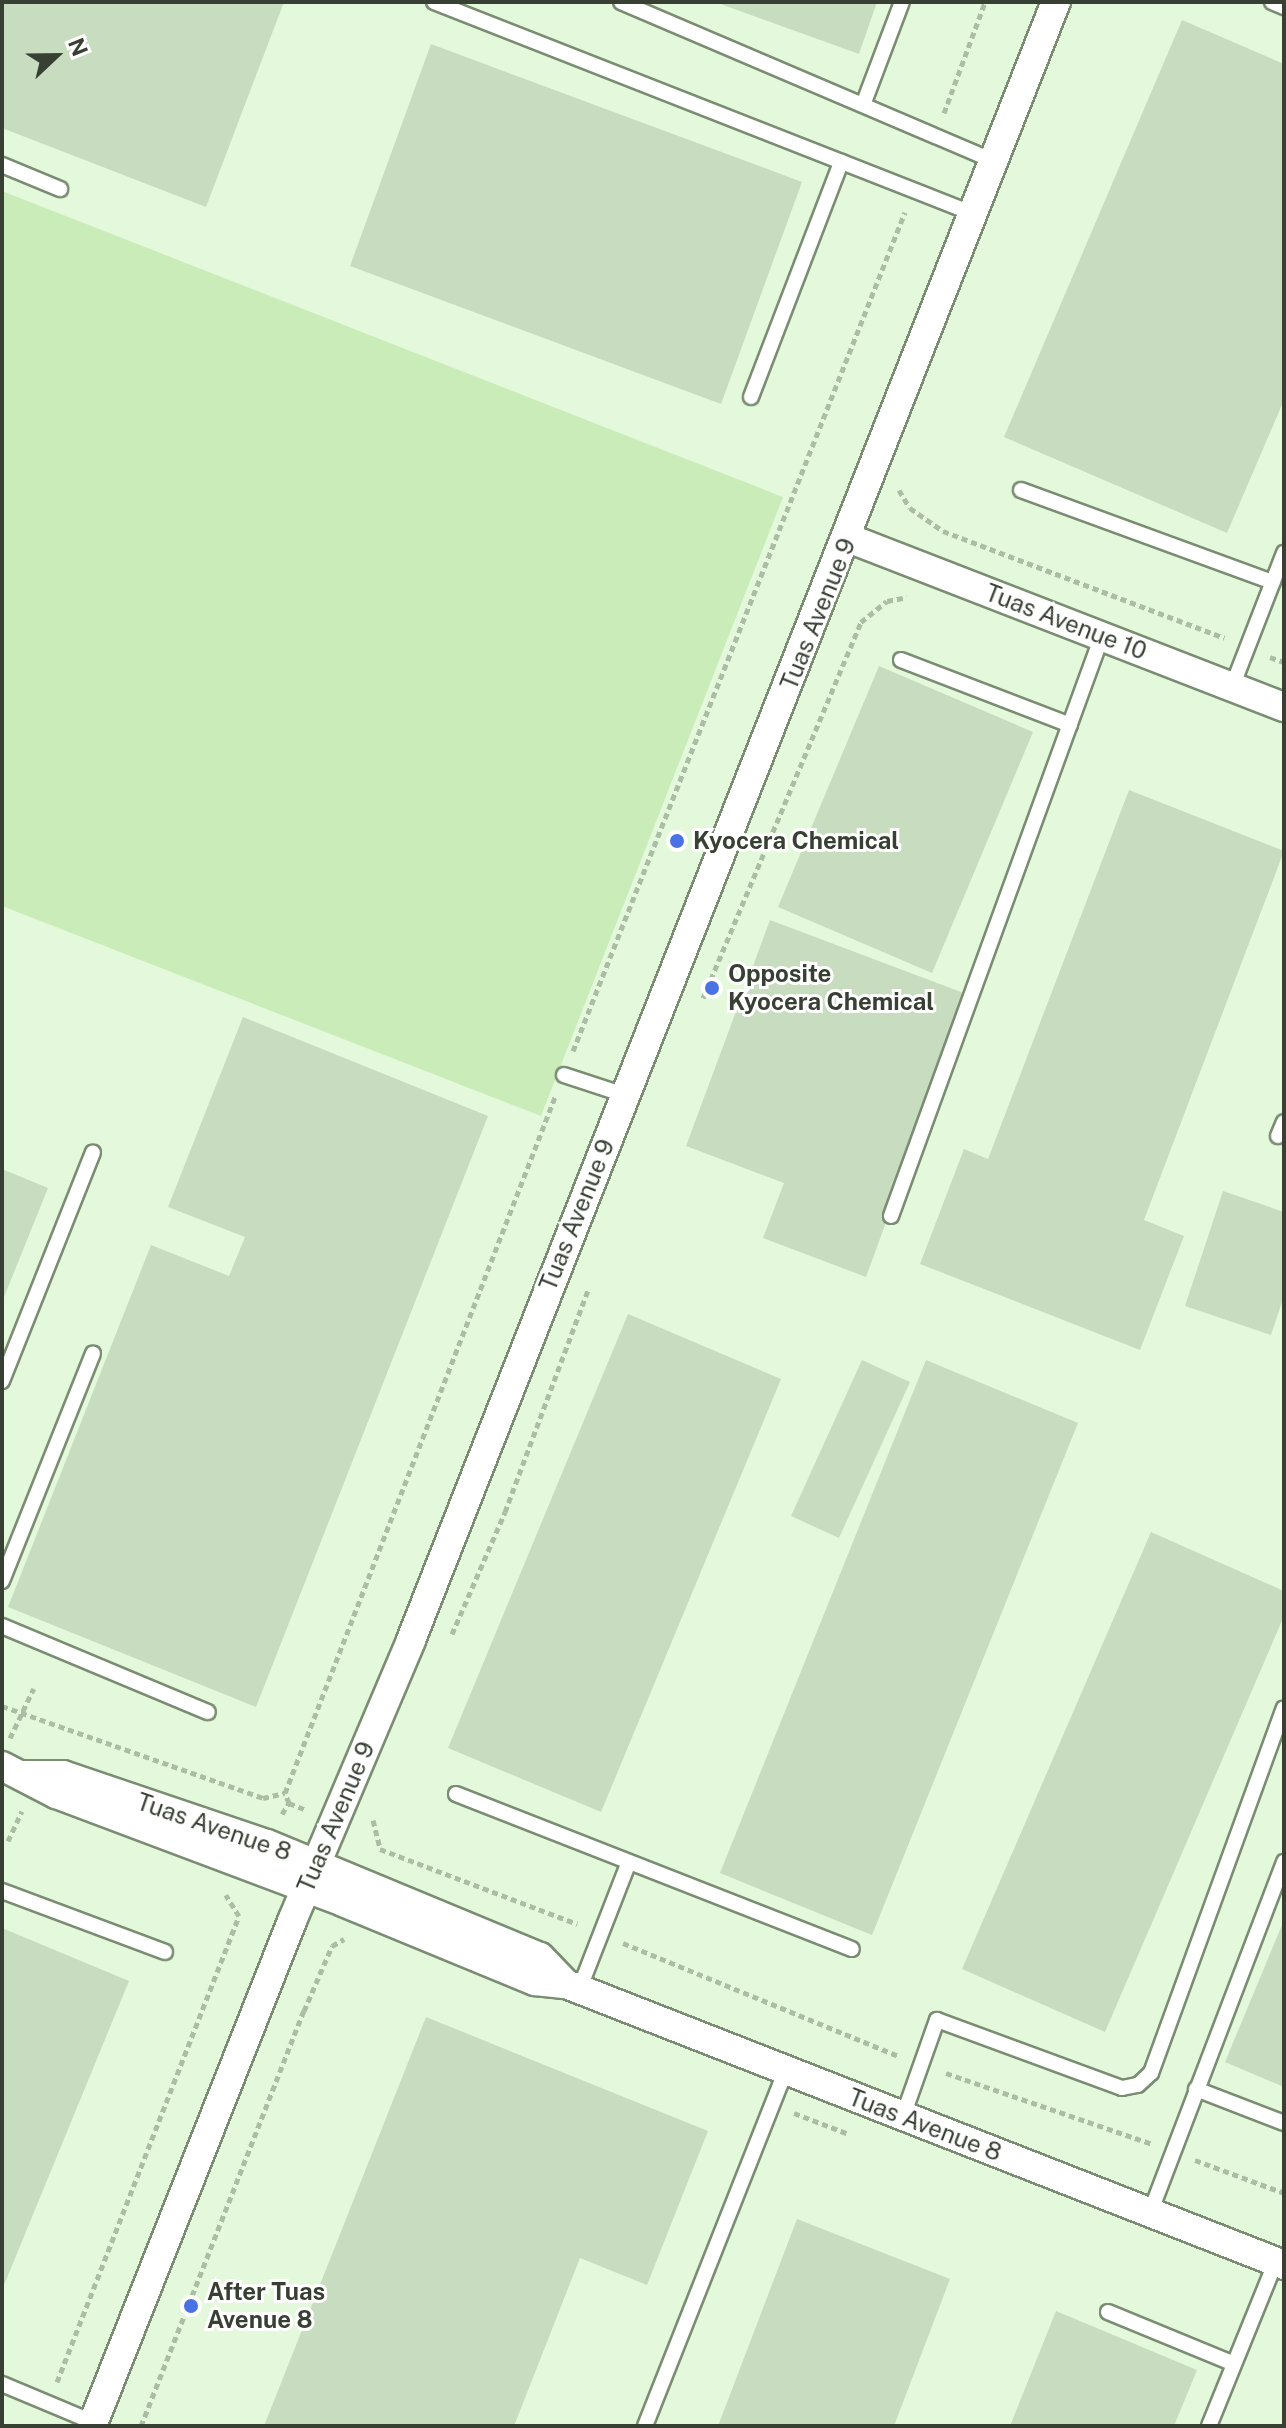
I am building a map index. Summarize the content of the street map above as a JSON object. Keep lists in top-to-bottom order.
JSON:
{
  "streets": {
    "street": ["Tuas Avenue 9", "Tuas Avenue 10", "Tuas Avenue 8"]
  },
  "crossings": [
    ["Tuas Avenue 9", "Tuas Avenue 10"],
    ["Tuas Avenue 9", "Tuas Avenue 8"]
  ],
  "places": ["Kyocera Chemical", "Opposite Kyocera Chemical", "After Tuas Avenue 8"],
  "north": "right"
}
